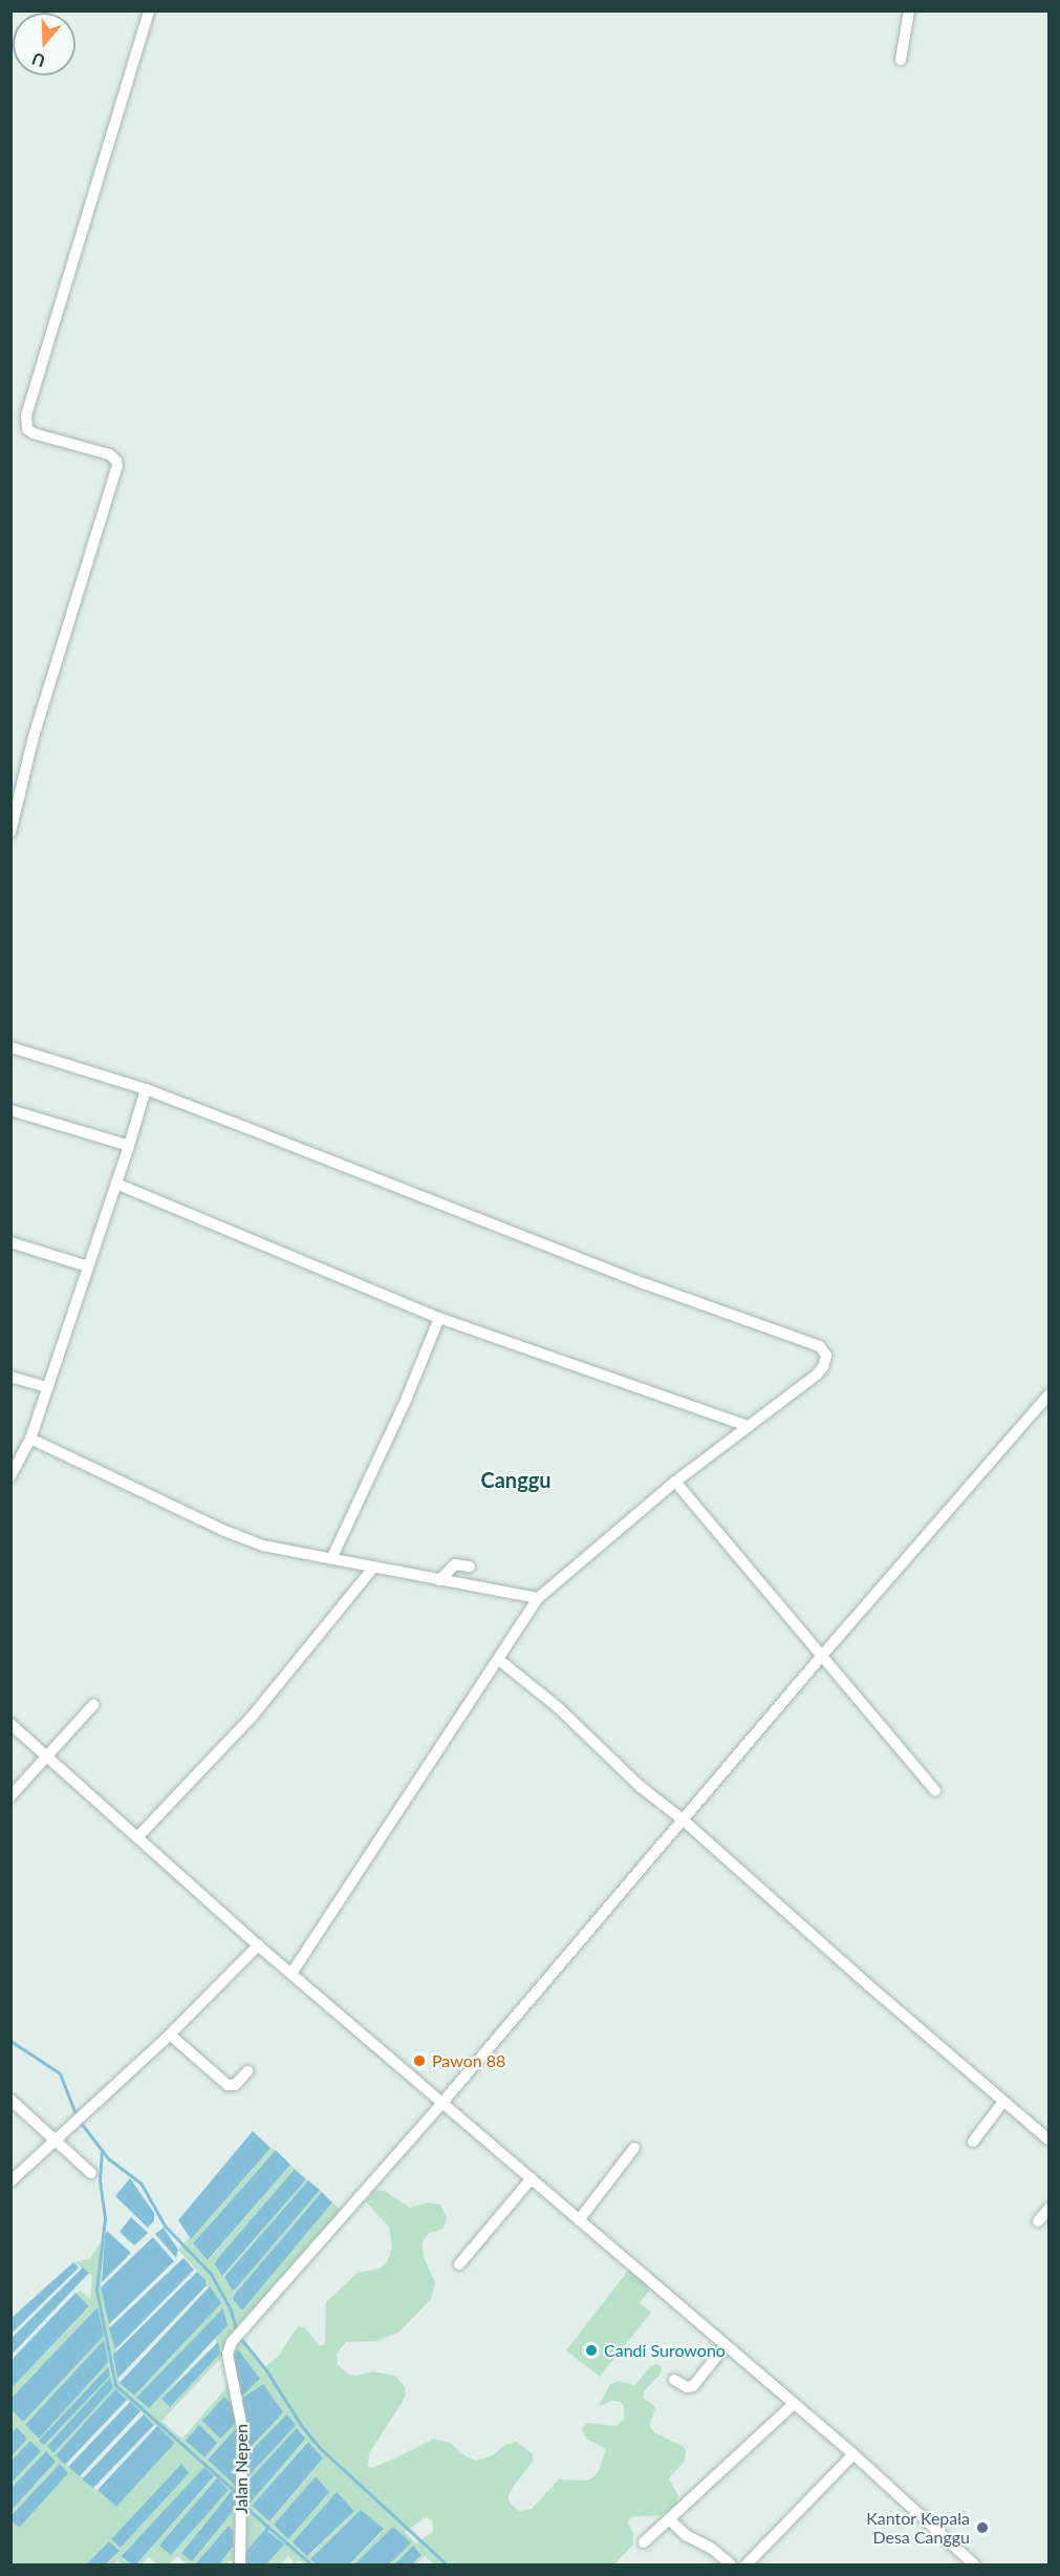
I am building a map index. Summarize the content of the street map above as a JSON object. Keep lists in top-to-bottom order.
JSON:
{
  "streets": {
    "street": ["Jalan Nepen"]
  },
  "districts": ["Canggu"],
  "places": ["Pawon 88", "Candi Surowono", "Kantor Kepala Desa Canggu"],
  "north": "bottom"
}
